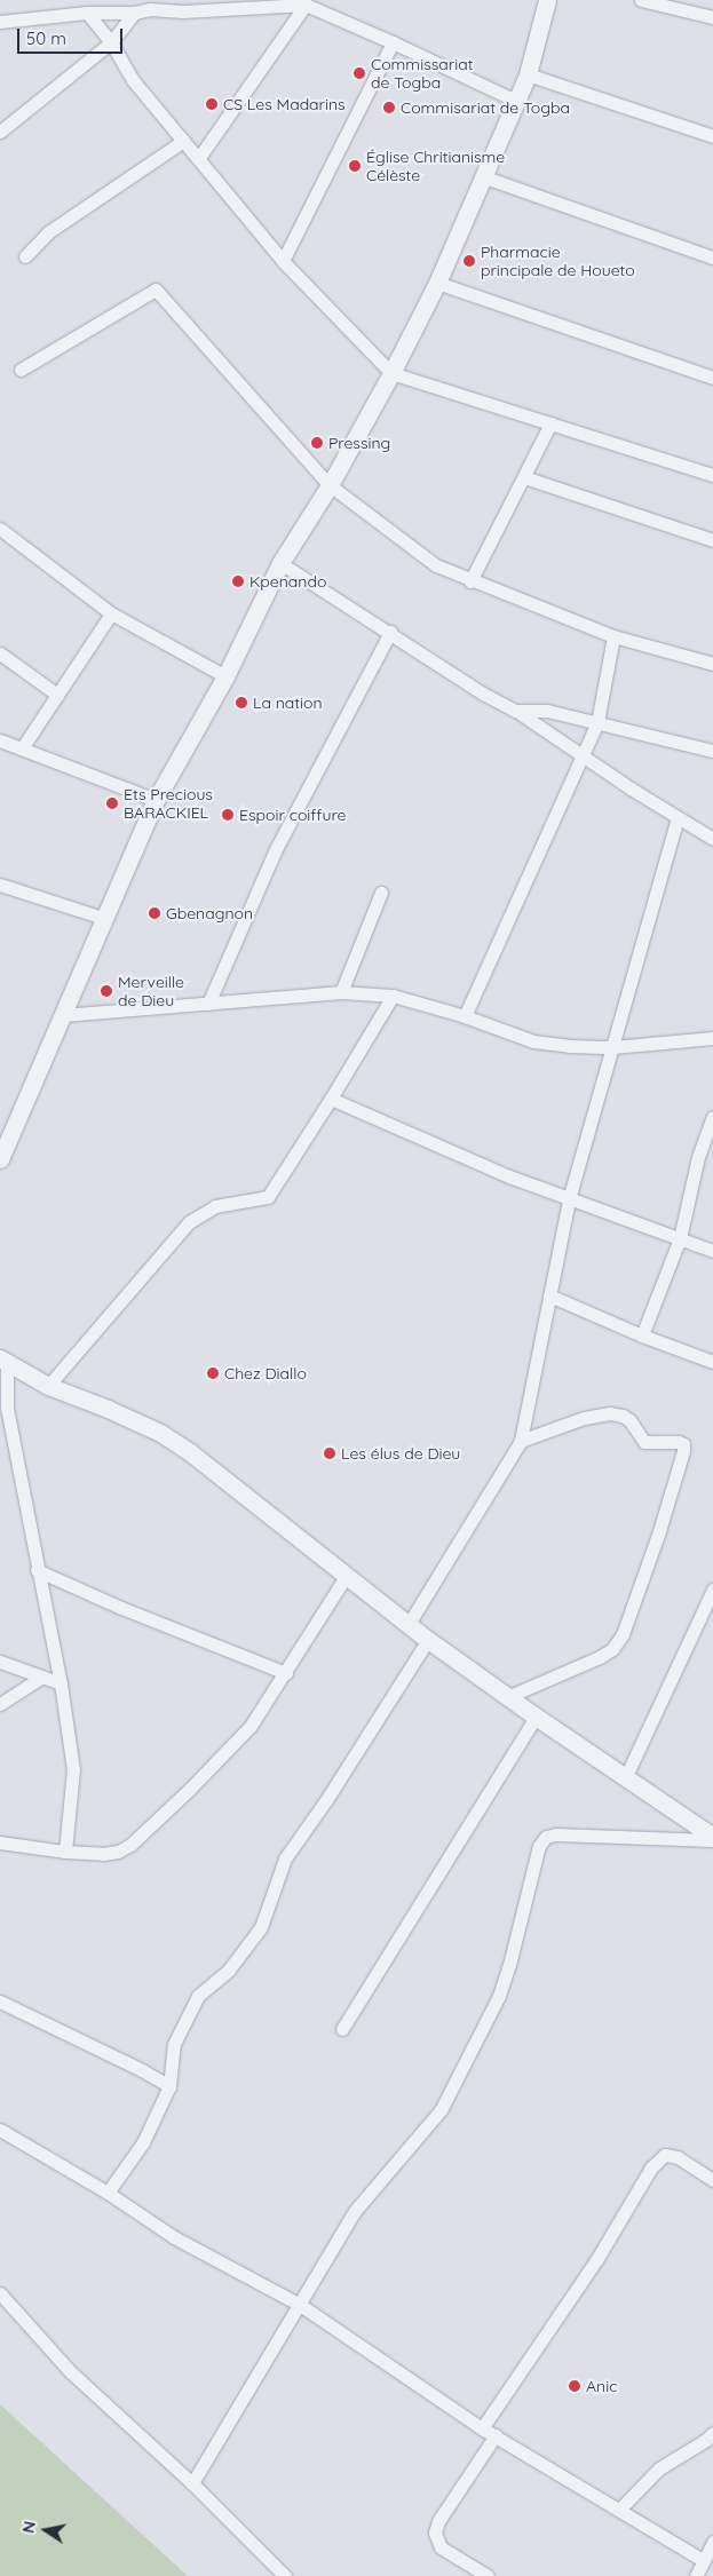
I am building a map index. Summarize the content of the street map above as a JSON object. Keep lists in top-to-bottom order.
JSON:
{
  "places": [
    "Commissariat de Togba",
    "CS Les Madarins",
    "Commisariat de Togba",
    "Église Chritianisme Célèste",
    "Pharmacie principale de Houeto",
    "Pressing",
    "Kpenando",
    "La nation",
    "Ets Precious BARACKIEL",
    "Espoir coiffure",
    "Gbenagnon",
    "Merveille de Dieu",
    "Chez Diallo",
    "Les élus de Dieu",
    "Anic"
  ],
  "scale_bar": "50 m",
  "north": "left"
}
